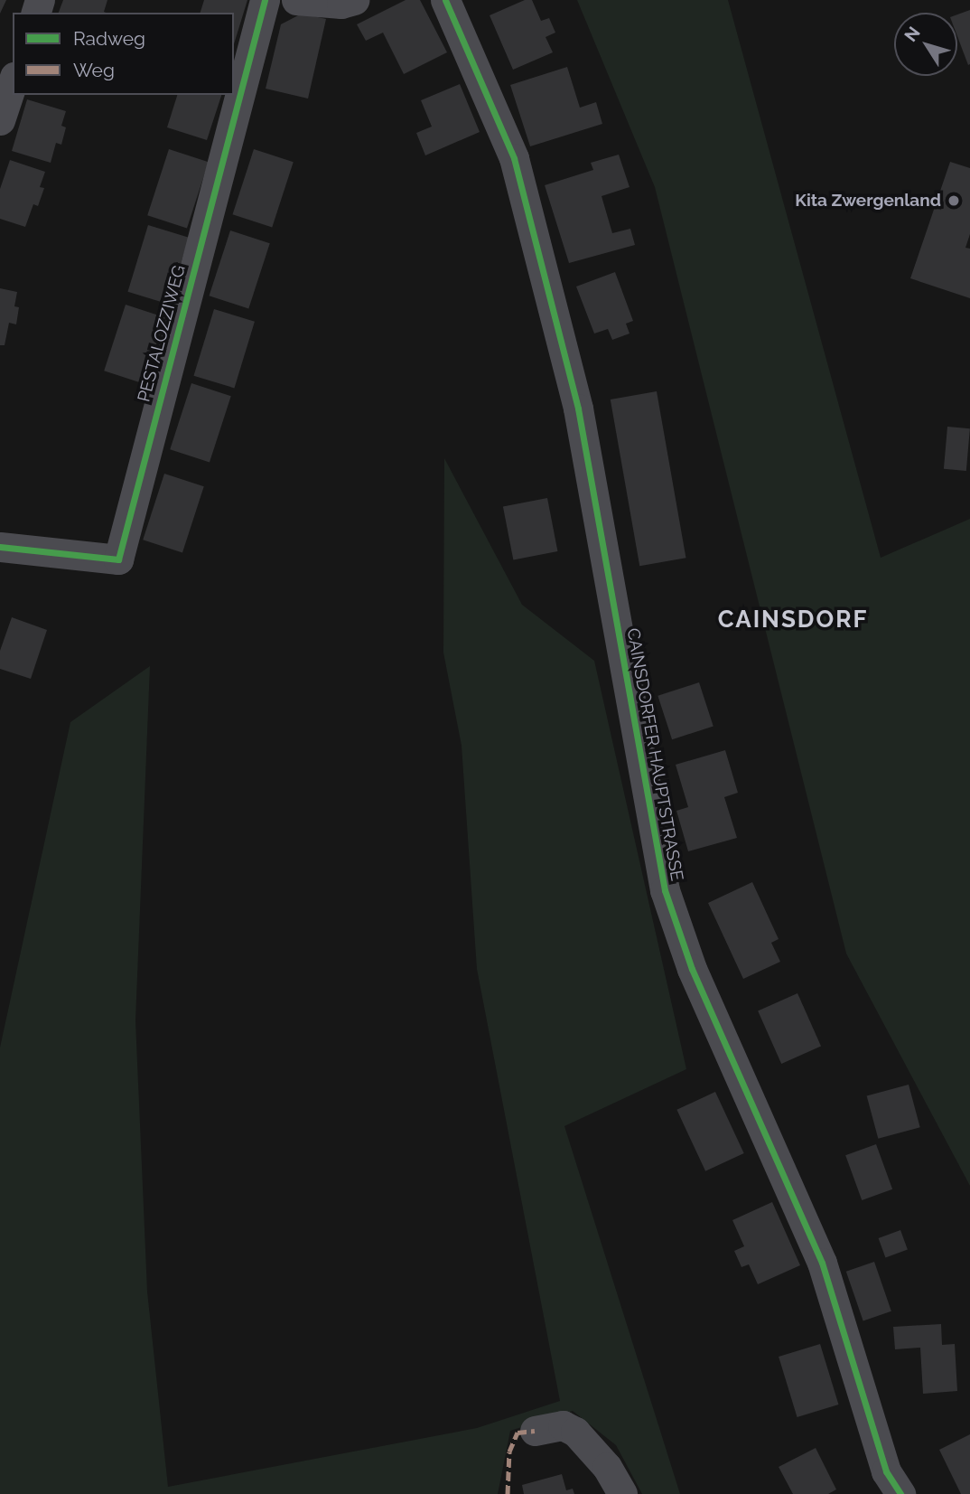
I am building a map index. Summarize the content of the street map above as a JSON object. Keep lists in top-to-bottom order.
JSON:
{
  "streets": {
    "street": ["PESTALOZZIWEG", "CAINSDORFER HAUPTSTRASSE"]
  },
  "districts": ["CAINSDORF"],
  "places": ["Kita Zwergenland"],
  "legend": ["Radweg", "Weg"],
  "north": "top left"
}
